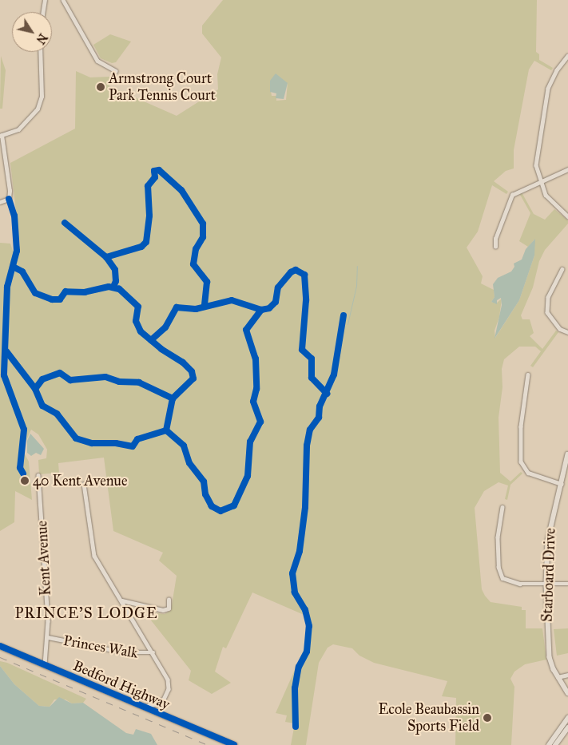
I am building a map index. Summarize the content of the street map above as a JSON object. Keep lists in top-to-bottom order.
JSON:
{
  "streets": {
    "main road": ["Bedford Highway"],
    "street": ["Kent Avenue", "Starboard Drive", "Princes Walk"]
  },
  "crossings": [
    ["Kent Avenue", "Princes Walk"],
    ["Kent Avenue", "Bedford Highway"]
  ],
  "districts": ["PRINCE'S LODGE"],
  "places": ["Armstrong Court Park Tennis Court", "40 Kent Avenue", "Ecole Beaubassin Sports Field"],
  "north": "bottom right"
}
